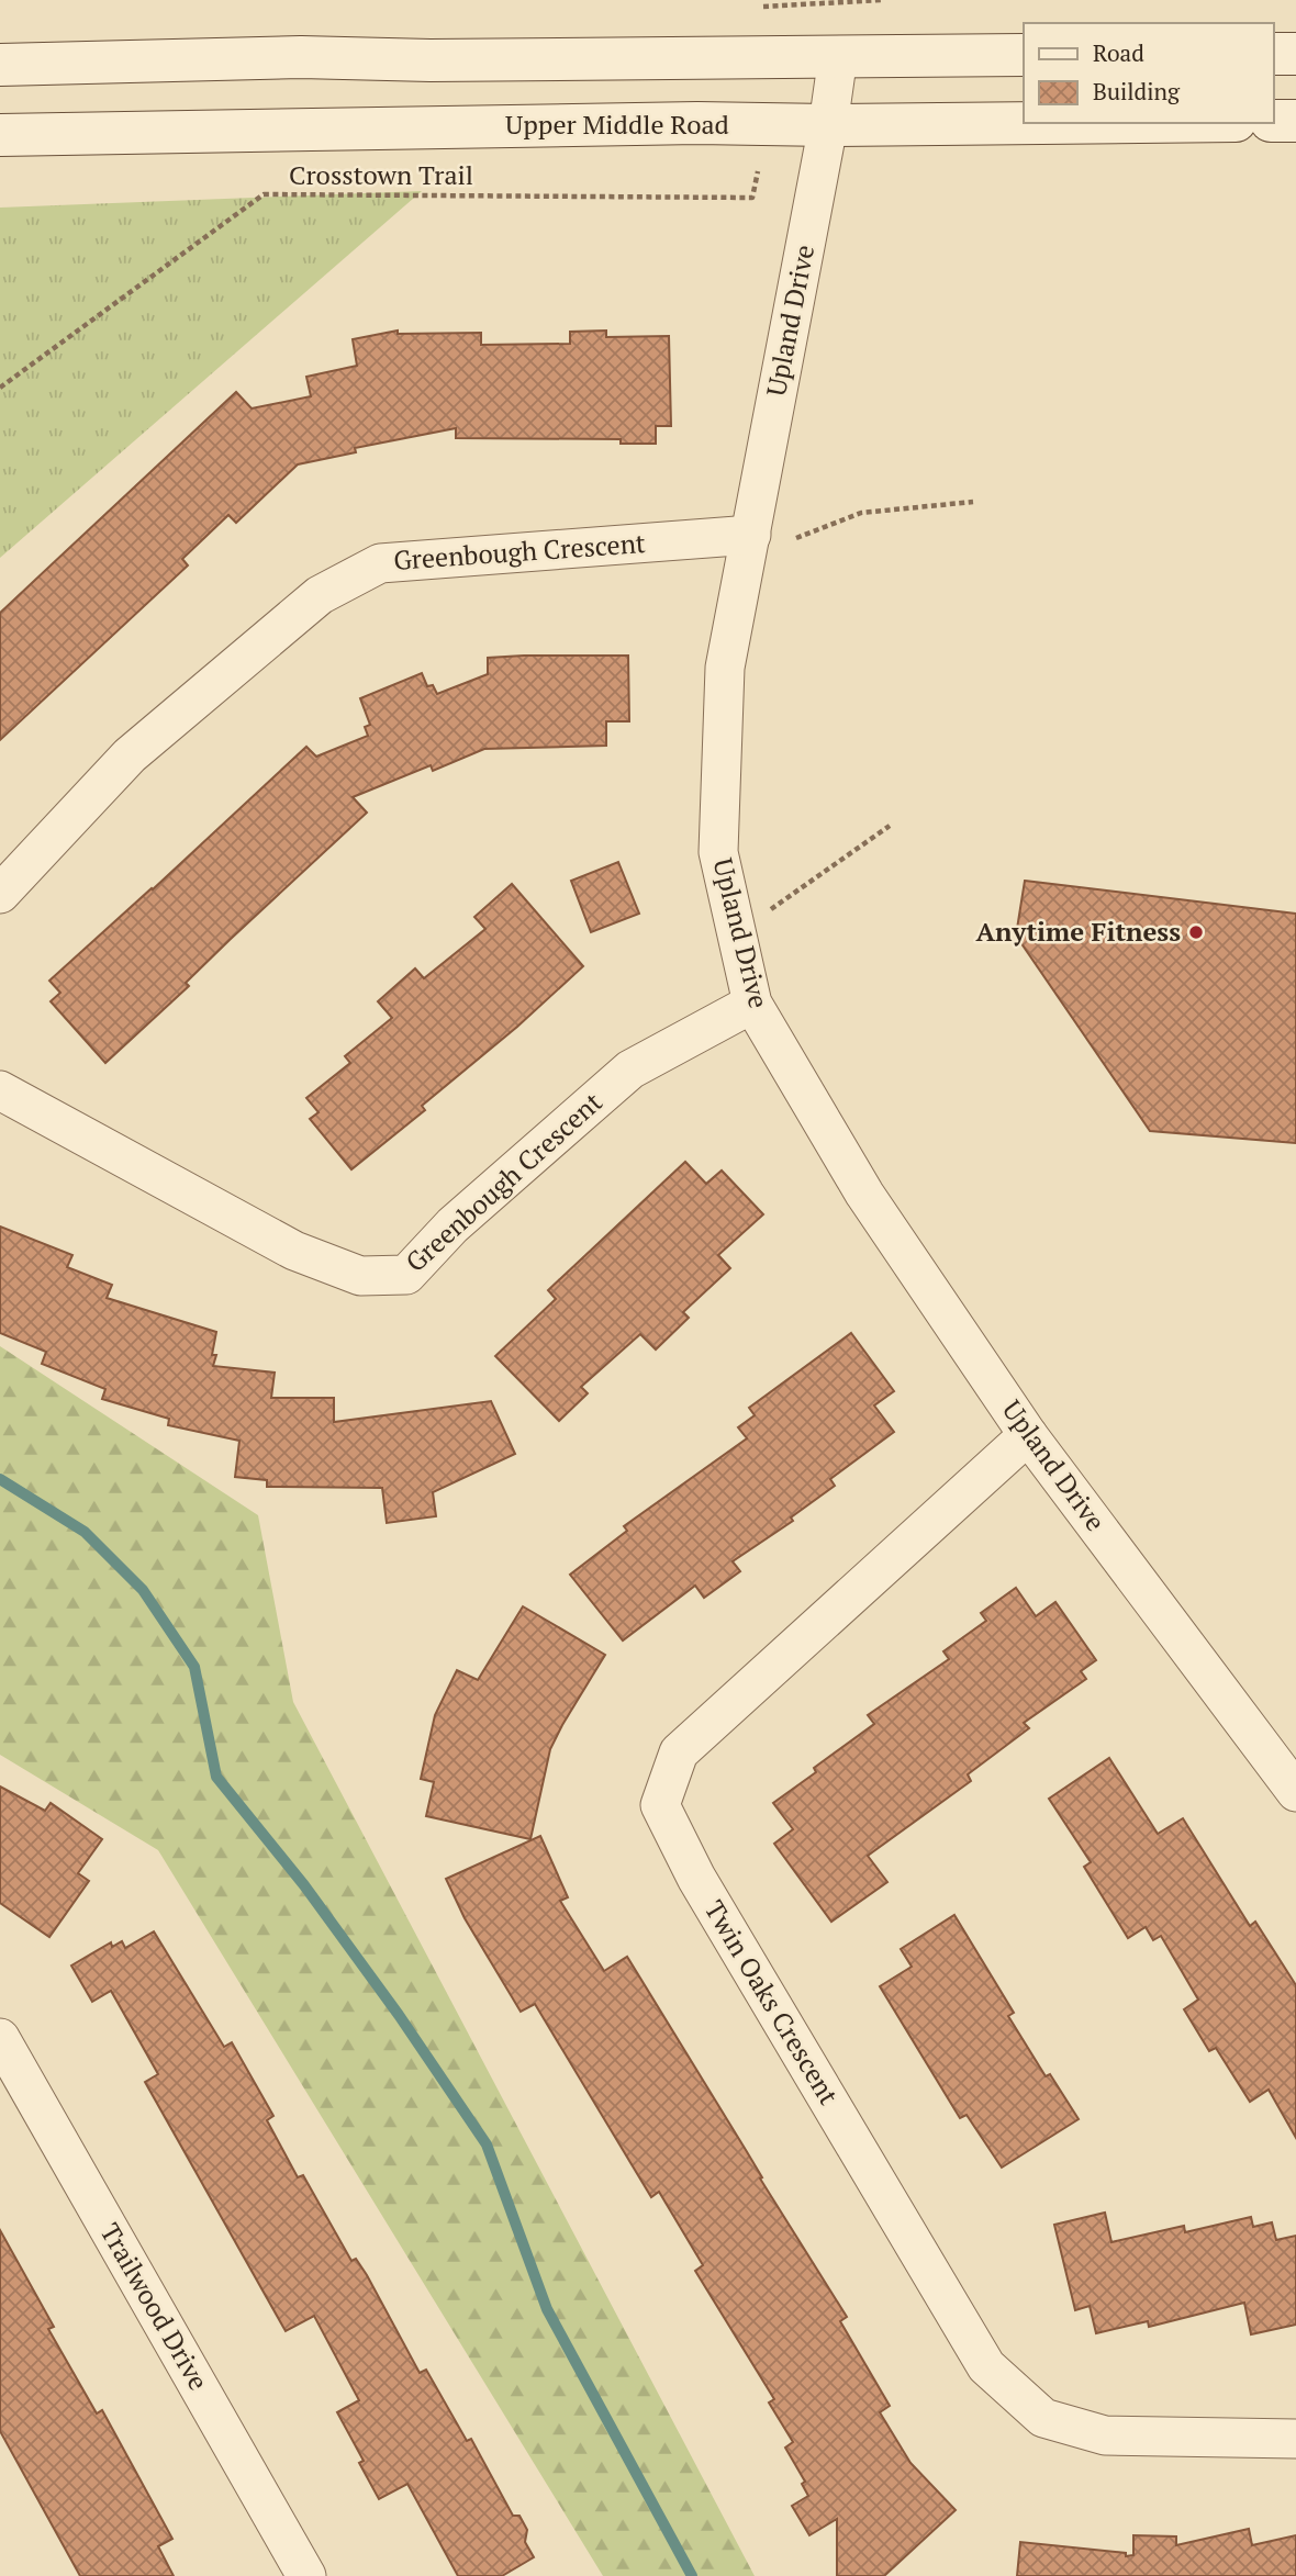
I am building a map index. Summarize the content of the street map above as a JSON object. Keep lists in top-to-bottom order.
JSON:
{
  "streets": {
    "main road": ["Upper Middle Road"],
    "street": [
      "Upland Drive",
      "Greenbough Crescent",
      "Twin Oaks Crescent",
      "Trailwood Drive"
    ],
    "path": ["Crosstown Trail"]
  },
  "crossings": [
    ["Upper Middle Road", "Upland Drive"],
    ["Upland Drive", "Greenbough Crescent"],
    ["Upland Drive", "Twin Oaks Crescent"]
  ],
  "places": ["Anytime Fitness"],
  "legend": ["Road", "Building"]
}
